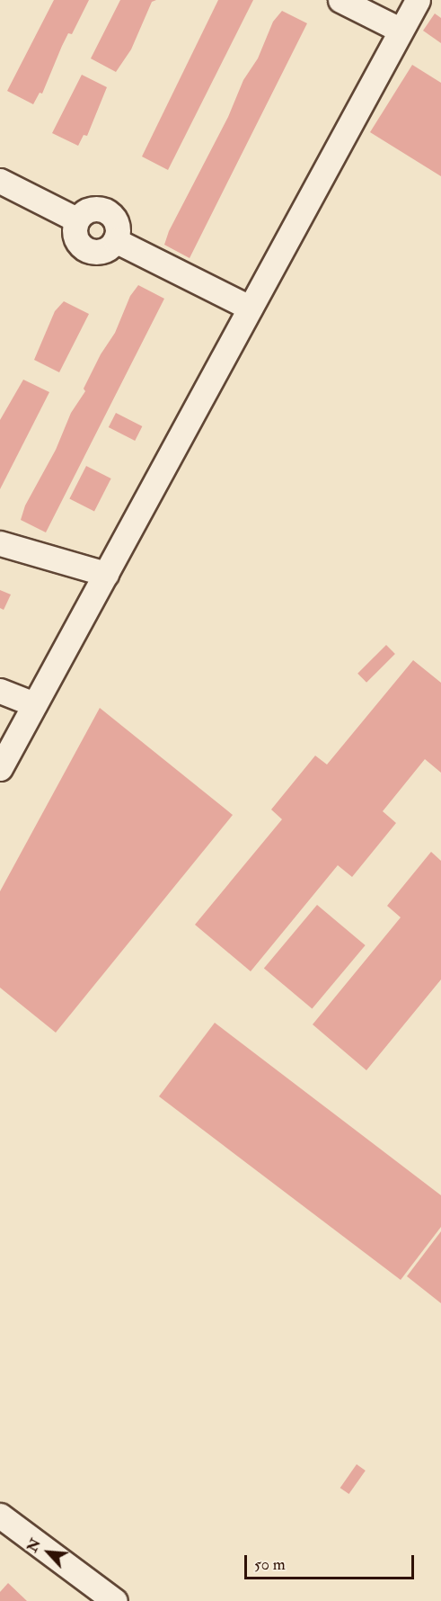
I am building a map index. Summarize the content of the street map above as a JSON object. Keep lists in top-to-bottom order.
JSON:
{
  "scale_bar": "50 m",
  "north": "top left"
}
